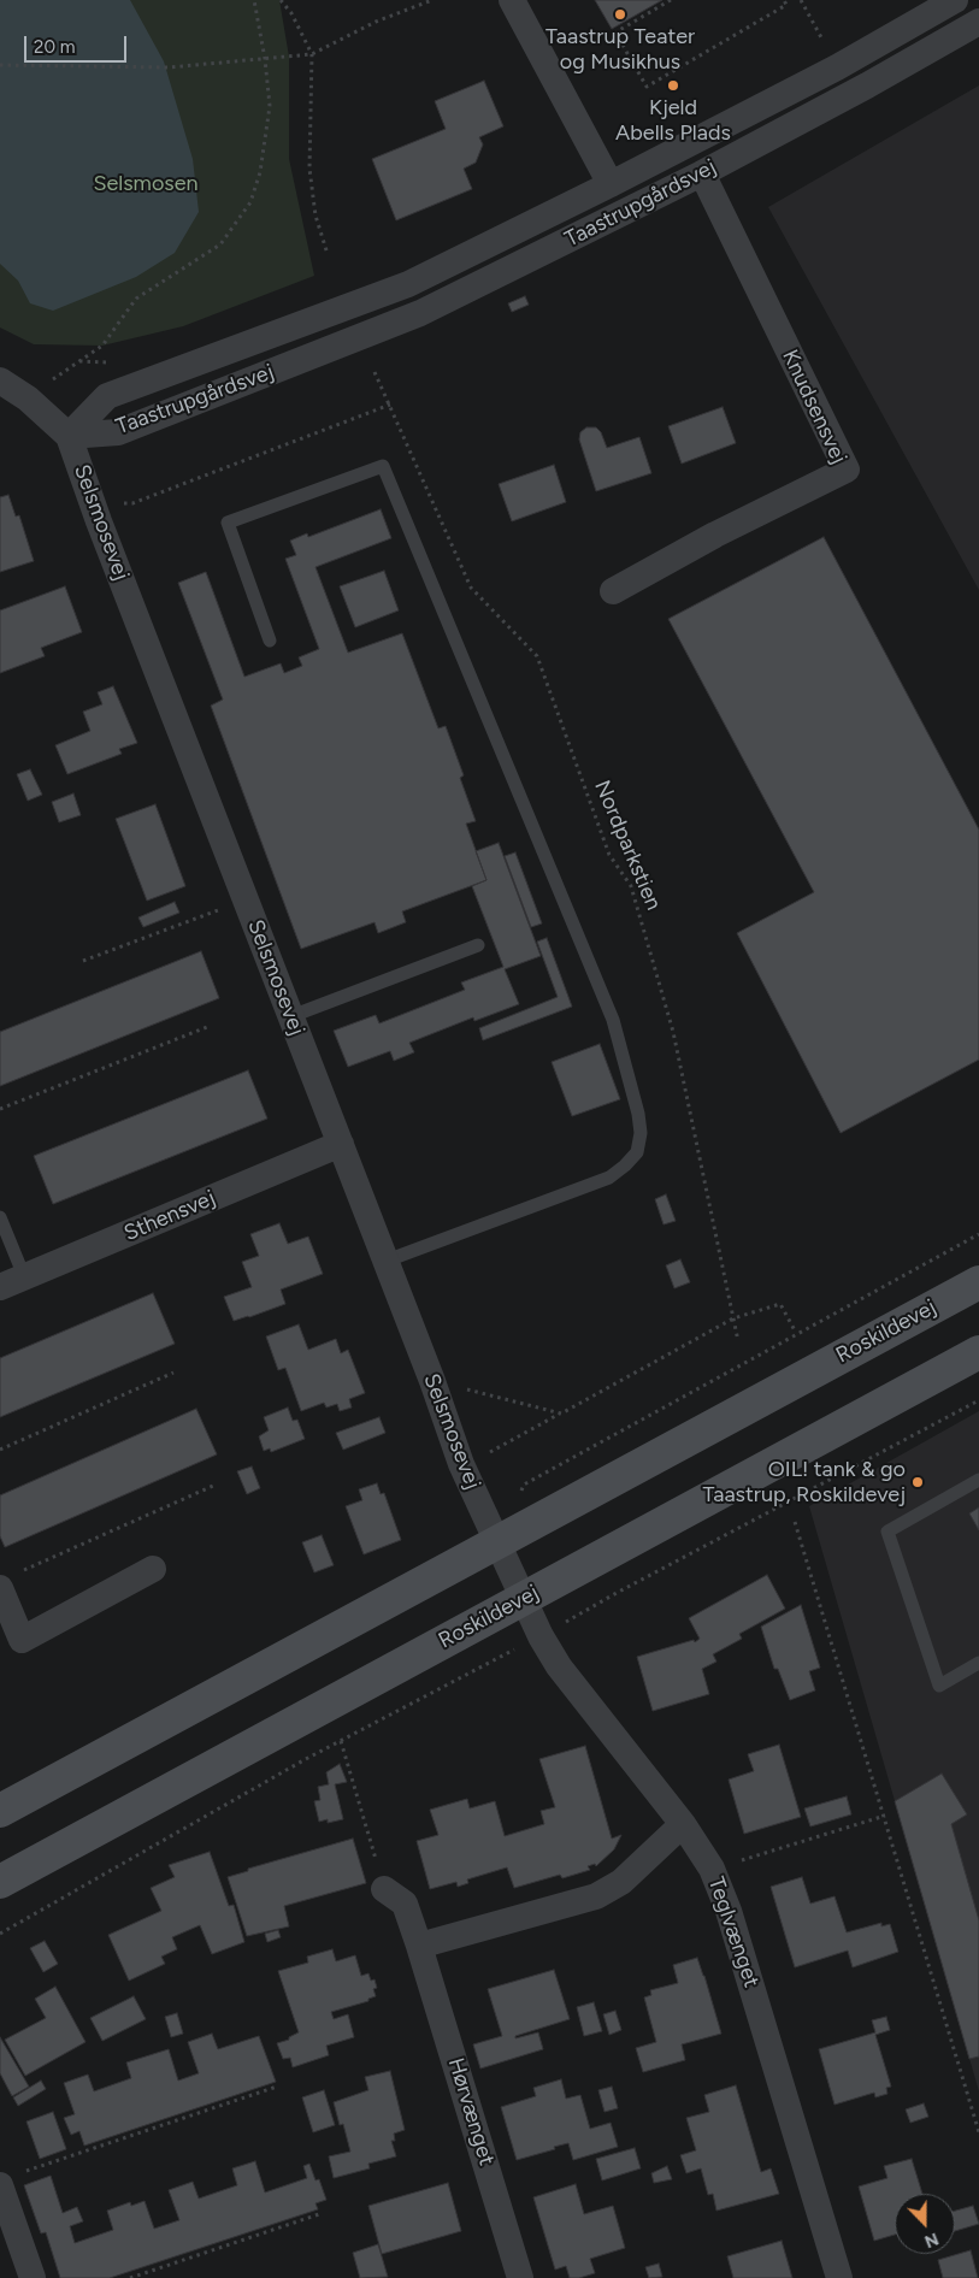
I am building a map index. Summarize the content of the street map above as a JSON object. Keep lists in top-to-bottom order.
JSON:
{
  "streets": {
    "main road": ["Roskildevej"],
    "street": [
      "Taastrupgårdsvej",
      "Knudsensvej",
      "Selsmosevej",
      "Sthensvej",
      "Teglvænget",
      "Hørvænget"
    ],
    "path": ["Nordparkstien"]
  },
  "crossings": [
    ["Taastrupgårdsvej", "Knudsensvej"],
    ["Taastrupgårdsvej", "Selsmosevej"],
    ["Selsmosevej", "Sthensvej"],
    ["Selsmosevej", "Roskildevej"],
    ["Selsmosevej", "Teglvænget"],
    ["Roskildevej", "Teglvænget"]
  ],
  "parks": ["Selsmosen"],
  "places": ["Taastrup Teater og Musikhus", "Kjeld Abells Plads", "OIL! tank & go Taastrup, Roskildevej"],
  "scale_bar": "20 m",
  "north": "bottom"
}
